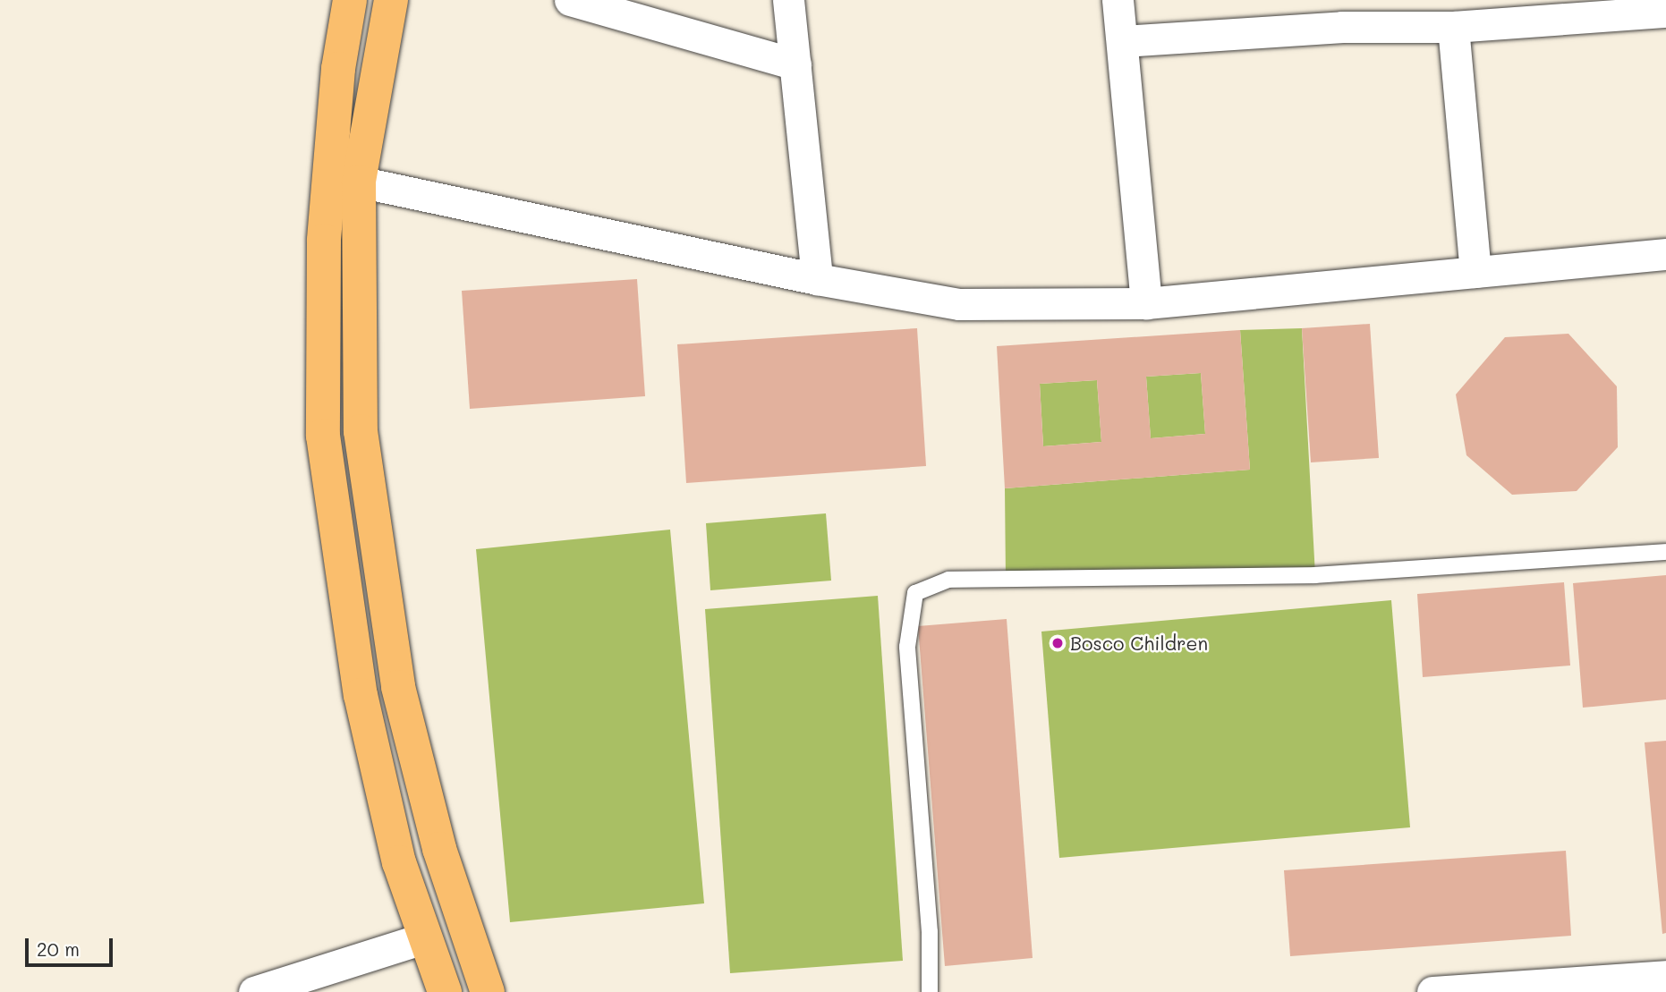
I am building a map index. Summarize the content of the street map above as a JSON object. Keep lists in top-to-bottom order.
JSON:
{
  "places": ["Bosco Children"],
  "scale_bar": "20 m"
}
